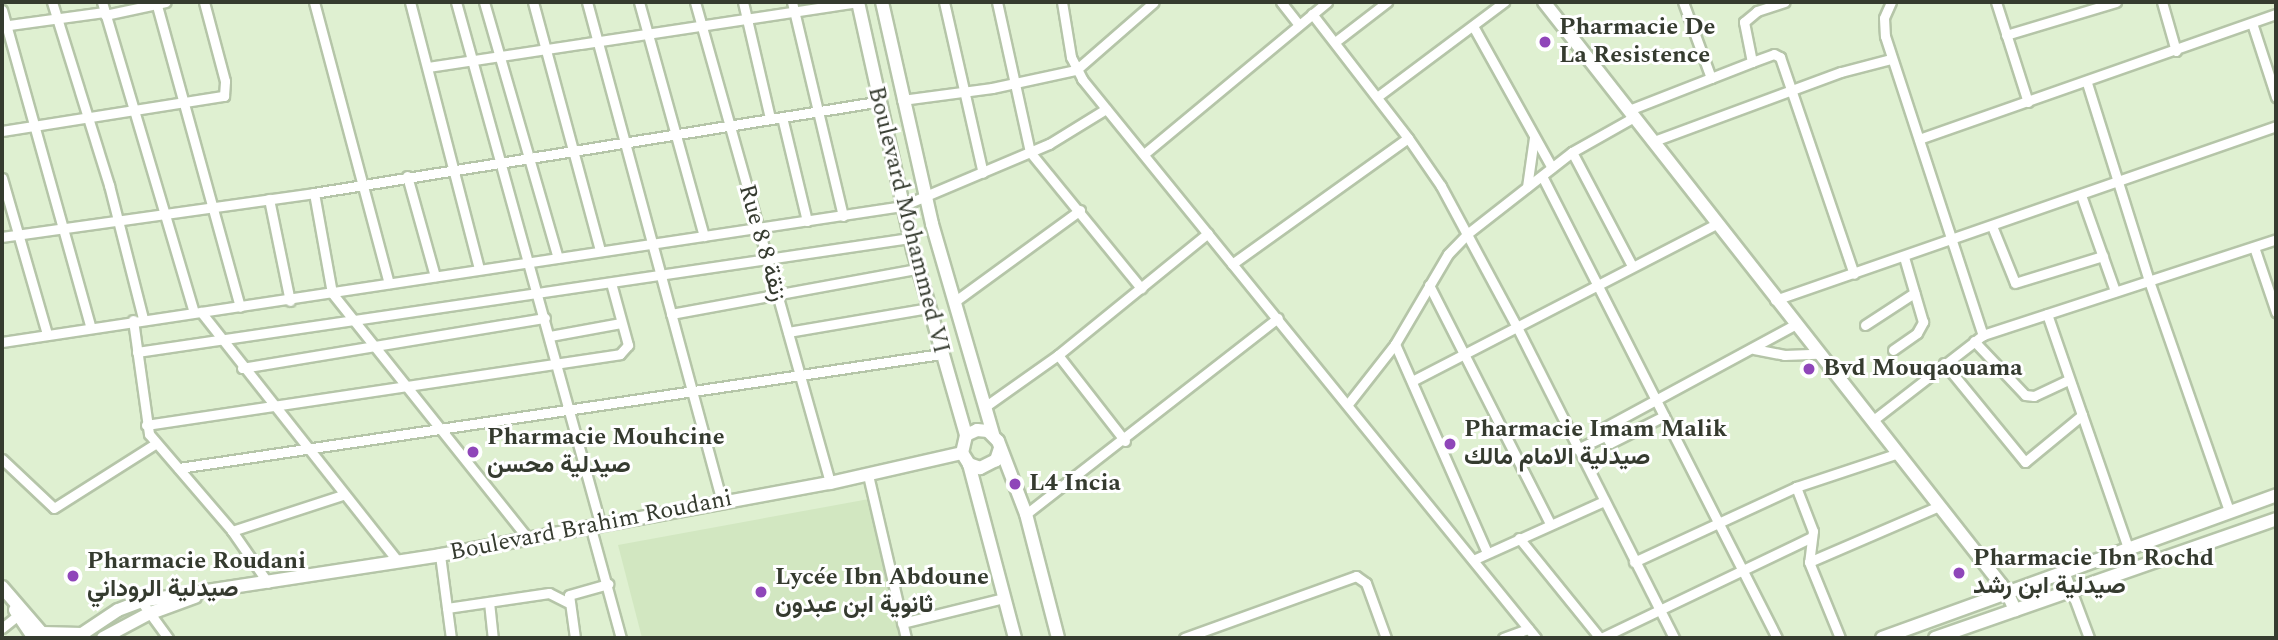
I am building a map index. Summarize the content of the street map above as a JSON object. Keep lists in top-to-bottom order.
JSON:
{
  "streets": {
    "main road": ["Boulevard Mohammed VI", "Boulevard Brahim Roudani"],
    "street": ["Rue 8 8 زنقة"]
  },
  "crossings": [
    ["Boulevard Mohammed VI", "Boulevard Brahim Roudani"],
    ["Rue 8 8 زنقة", "Boulevard Brahim Roudani"]
  ],
  "places": [
    "Pharmacie De La Resistence",
    "Bvd Mouqaouama",
    "Pharmacie Imam Malik صيدلية الامام مالك",
    "Pharmacie Mouhcine صيدلية محسن",
    "L4 Incia",
    "Pharmacie Ibn Rochd صيدلية ابن رشد",
    "Pharmacie Roudani صيدلية الروداني",
    "Lycée Ibn Abdoune ثانوية ابن عبدون"
  ]
}
